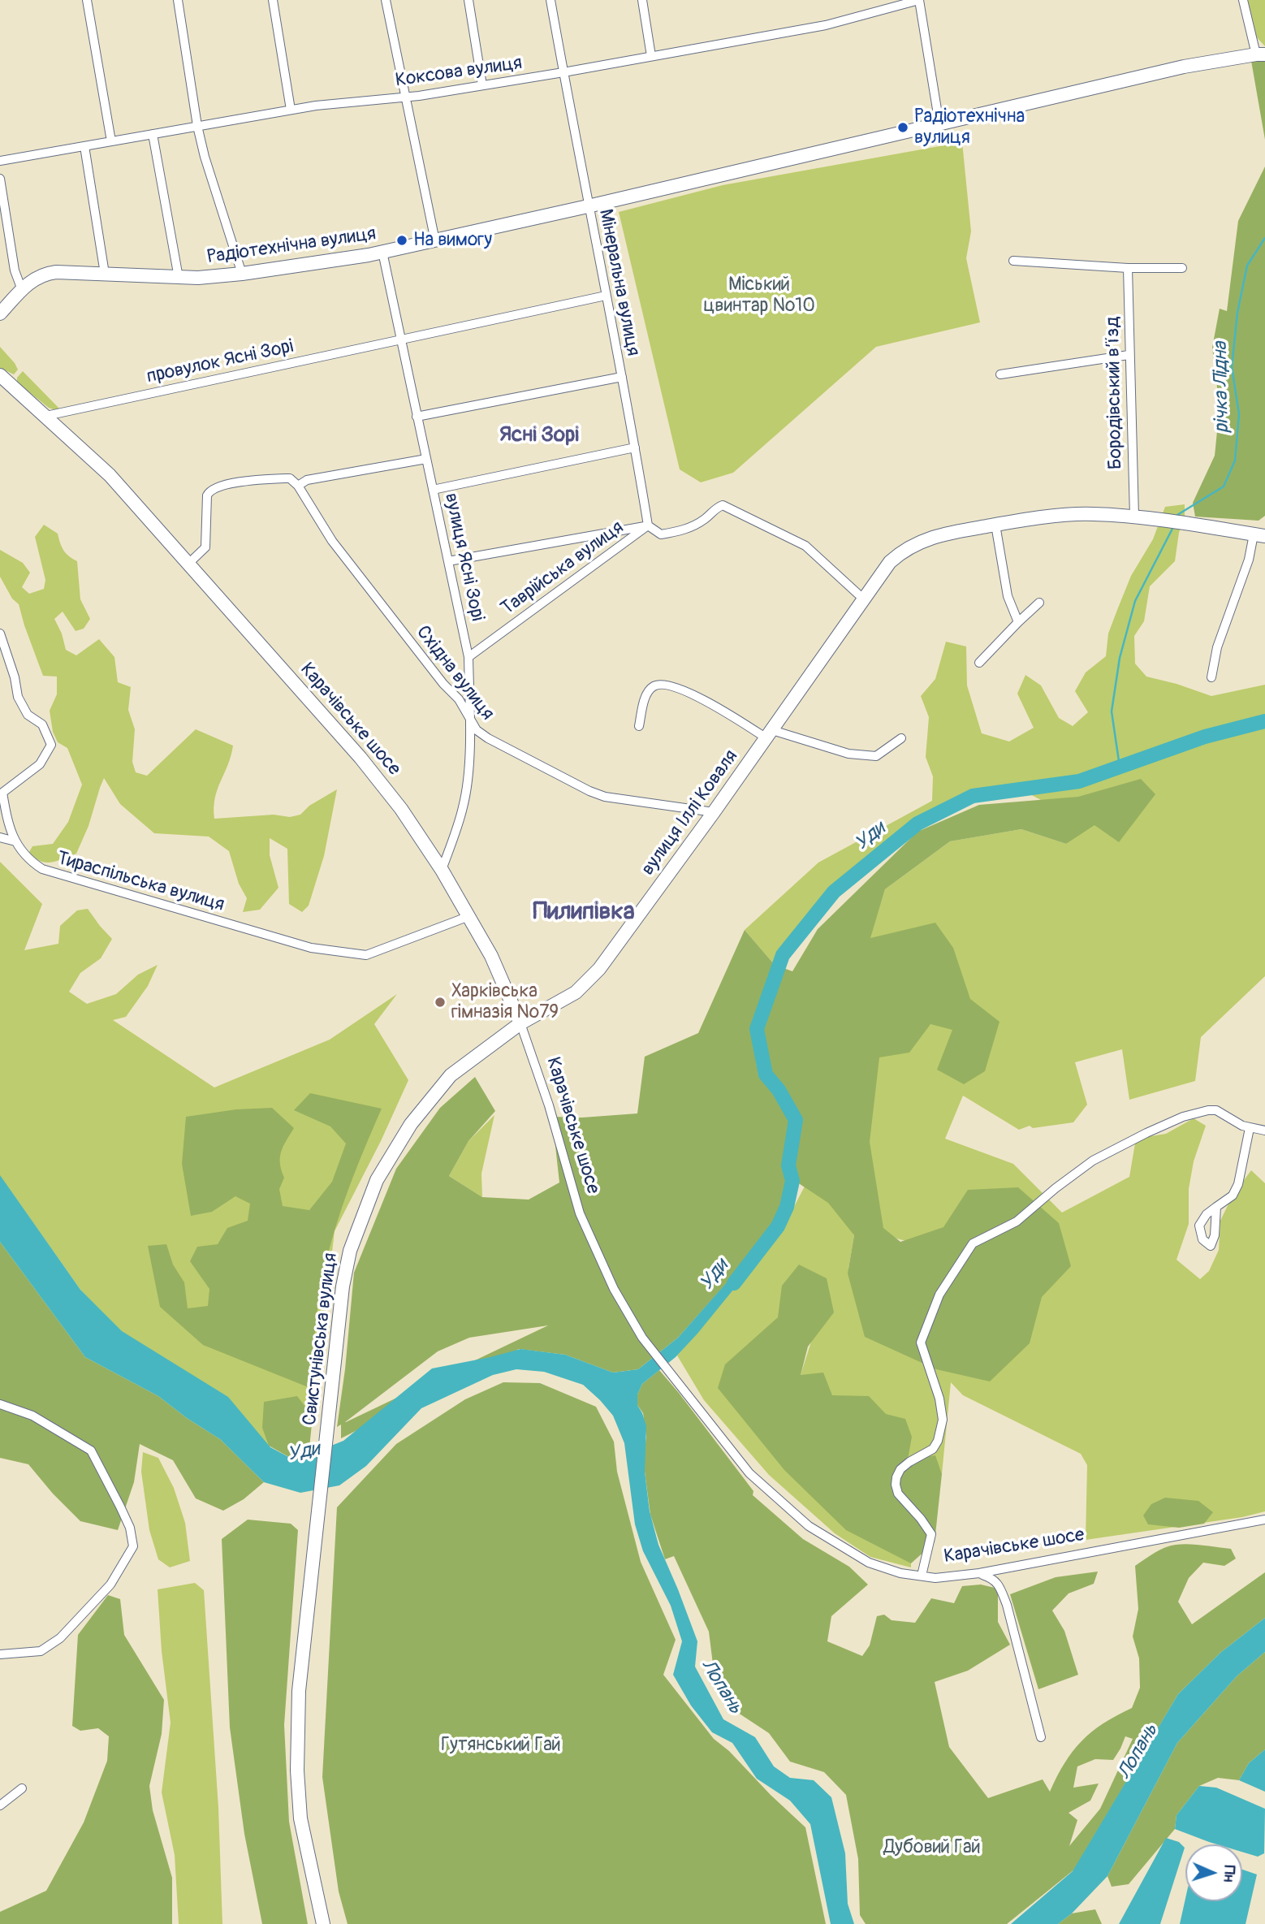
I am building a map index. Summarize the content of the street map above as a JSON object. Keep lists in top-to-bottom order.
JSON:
{
  "streets": {
    "main road": [
      "Радіотехнічна вулиця",
      "Карачівське шосе",
      "вулиця Іллі Коваля",
      "Свистунівська вулиця"
    ],
    "street": [
      "Коксова вулиця",
      "Мінеральна вулиця",
      "провулок Ясні Зорі",
      "Бородівський в’їзд",
      "вулиця Ясні Зорі",
      "Таврійська вулиця",
      "Східна вулиця",
      "Тираспільська вулиця"
    ]
  },
  "crossings": [
    ["Коксова вулиця", "Мінеральна вулиця"],
    ["Радіотехнічна вулиця", "Мінеральна вулиця"],
    ["Радіотехнічна вулиця", "вулиця Ясні Зорі"],
    ["Мінеральна вулиця", "провулок Ясні Зорі"],
    ["Мінеральна вулиця", "Таврійська вулиця"],
    ["провулок Ясні Зорі", "вулиця Ясні Зорі"],
    ["провулок Ясні Зорі", "Карачівське шосе"],
    ["Бородівський в’їзд", "вулиця Іллі Коваля"],
    ["вулиця Ясні Зорі", "Таврійська вулиця"],
    ["вулиця Ясні Зорі", "Східна вулиця"],
    ["вулиця Ясні Зорі", "Карачівське шосе"],
    ["Східна вулиця", "вулиця Іллі Коваля"],
    ["Карачівське шосе", "вулиця Іллі Коваля"],
    ["Карачівське шосе", "Тираспільська вулиця"],
    ["Карачівське шосе", "Свистунівська вулиця"],
    ["вулиця Іллі Коваля", "Свистунівська вулиця"]
  ],
  "districts": ["Ясні Зорі", "Пилипівка"],
  "water": ["річка Лідна", "Уди", "Лопань"],
  "parks": ["Міський цвинтар №10", "Гутянський Гай", "Дубовий Гай"],
  "places": ["Радіотехнічна вулиця", "На вимогу", "Харківська гімназія №79"],
  "north": "right"
}
